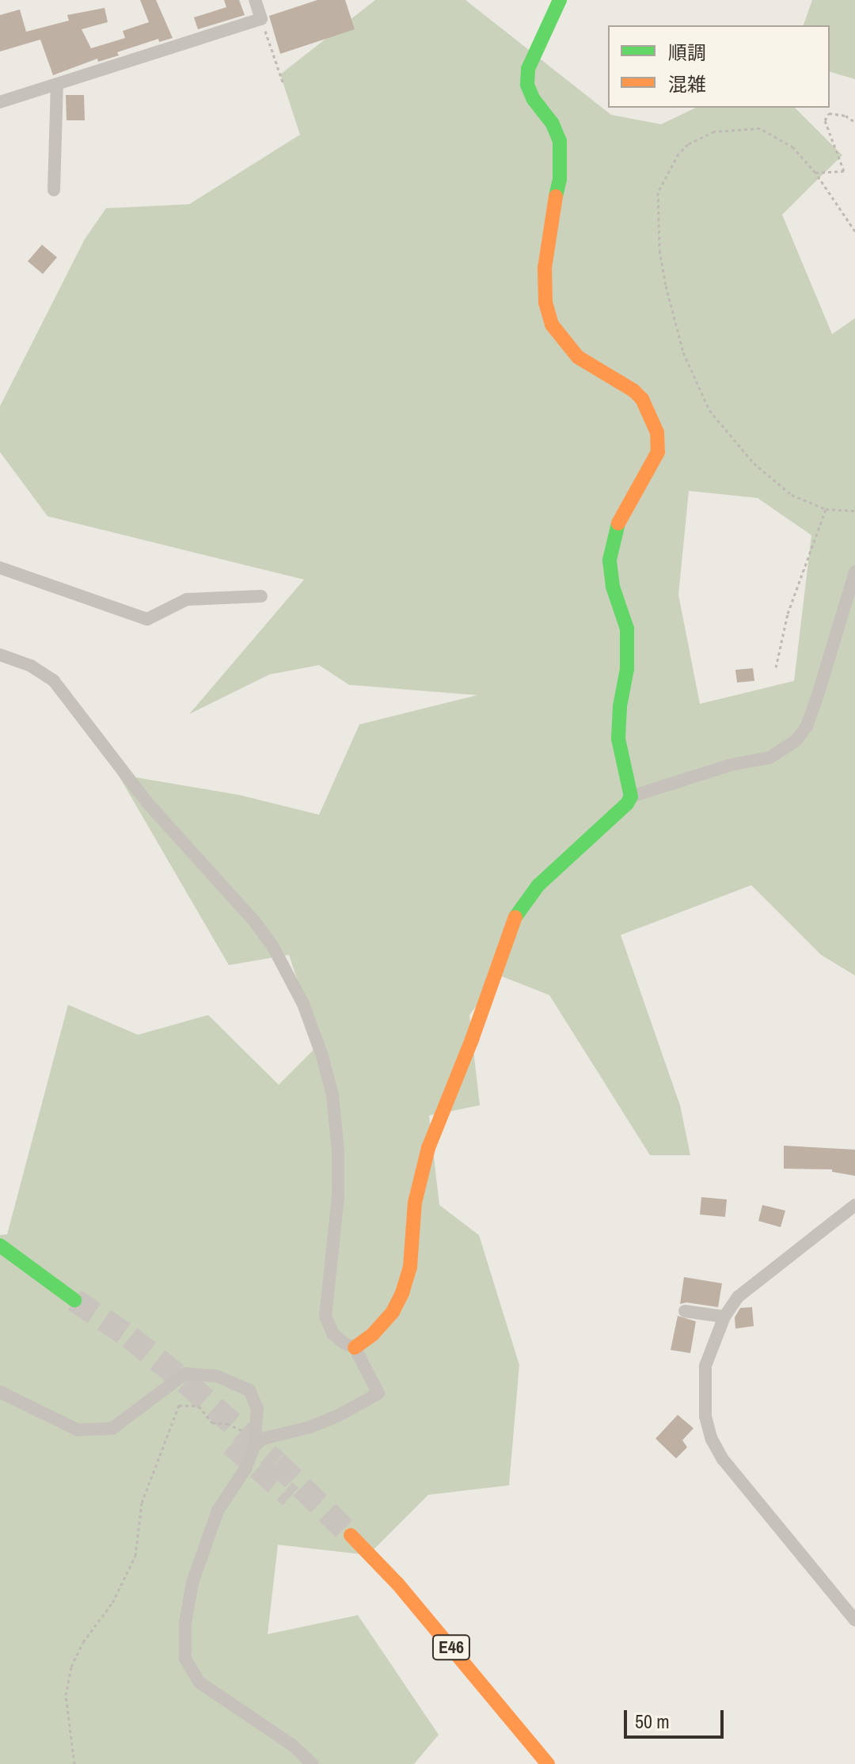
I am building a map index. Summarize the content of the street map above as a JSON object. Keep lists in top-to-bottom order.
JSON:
{
  "streets": {
    "main road": ["E46"]
  },
  "legend": ["順調", "混雑"],
  "scale_bar": "50 m"
}
